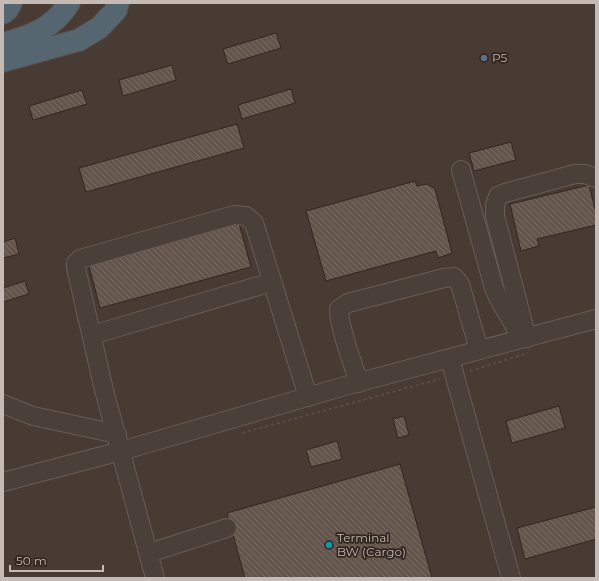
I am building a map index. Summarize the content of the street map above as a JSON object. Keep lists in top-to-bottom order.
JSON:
{
  "places": ["P5", "Terminal BW (Cargo)"],
  "scale_bar": "50 m"
}
